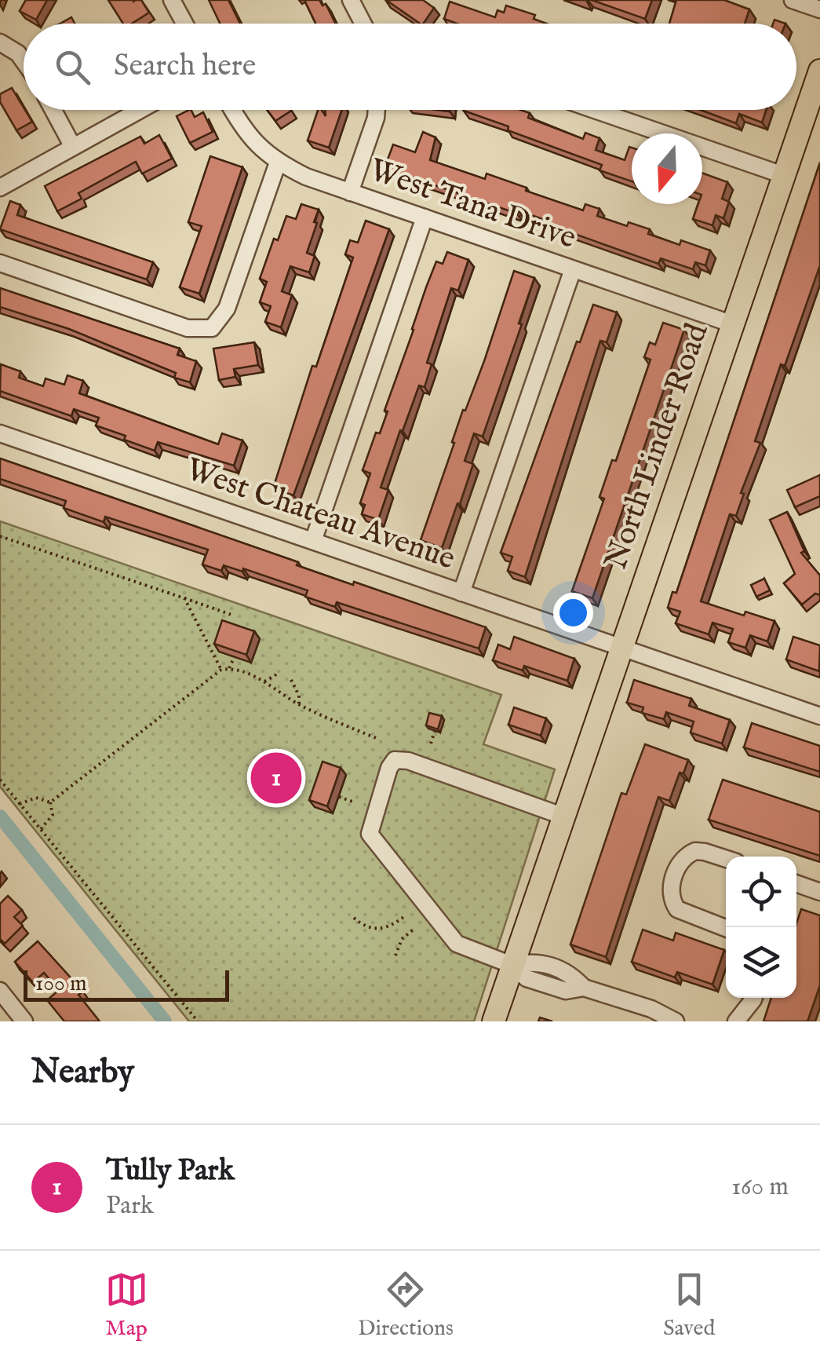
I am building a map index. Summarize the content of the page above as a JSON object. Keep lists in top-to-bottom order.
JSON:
{
  "streets": {
    "main road": ["North Linder Road"],
    "street": ["West Tana Drive", "West Chateau Avenue"]
  },
  "crossings": [
    ["West Tana Drive", "North Linder Road"],
    ["North Linder Road", "West Chateau Avenue"]
  ],
  "scale_bar": "100 m",
  "north": "bottom",
  "page": {
    "search": "Search here",
    "pins": "1",
    "scale": "100 m",
    "heading": "Nearby",
    "list": [
      {
        "mark": "1",
        "name": "Tully Park",
        "note": "Park",
        "value": "160 m"
      }
    ],
    "nav": ["Map", "Directions", "Saved"]
  }
}
